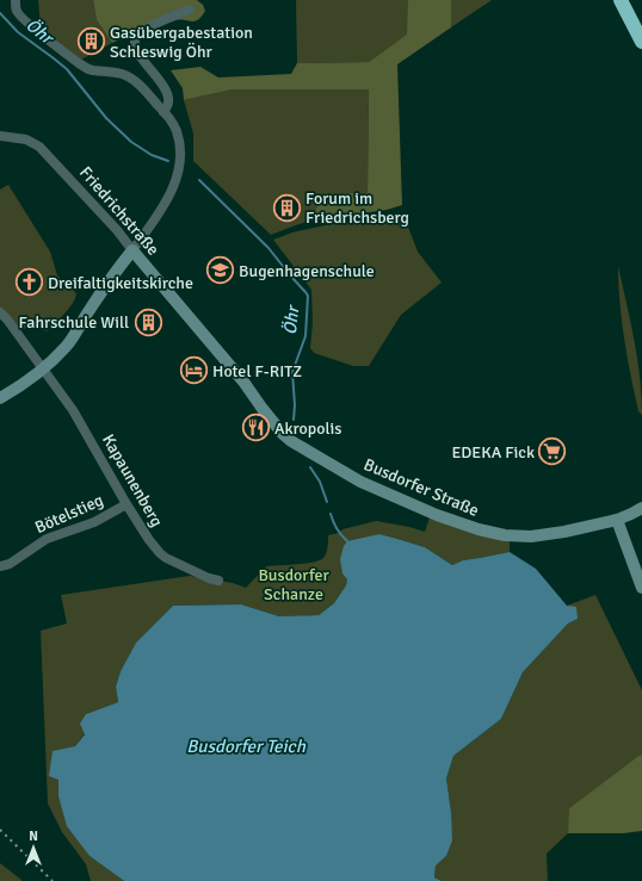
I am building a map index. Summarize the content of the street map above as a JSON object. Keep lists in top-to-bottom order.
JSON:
{
  "streets": {
    "street": [
      "Friedrichstraße",
      "Kapaunenberg",
      "Busdorfer Straße",
      "Bötelstieg"
    ]
  },
  "crossings": [
    ["Friedrichstraße", "Busdorfer Straße"],
    ["Kapaunenberg", "Bötelstieg"]
  ],
  "water": ["Öhr", "Busdorfer Teich"],
  "parks": ["Busdorfer Schanze"],
  "places": {
    "building": ["Gasübergabestation Schleswig Öhr", "Forum im Friedrichsberg", "Fahrschule Will"],
    "school or university": ["Bugenhagenschule"],
    "church": ["Dreifaltigkeitskirche"],
    "hotel": ["Hotel F-RITZ"],
    "restaurant": ["Akropolis"],
    "supermarket": ["EDEKA Fick"]
  },
  "north": "top"
}
